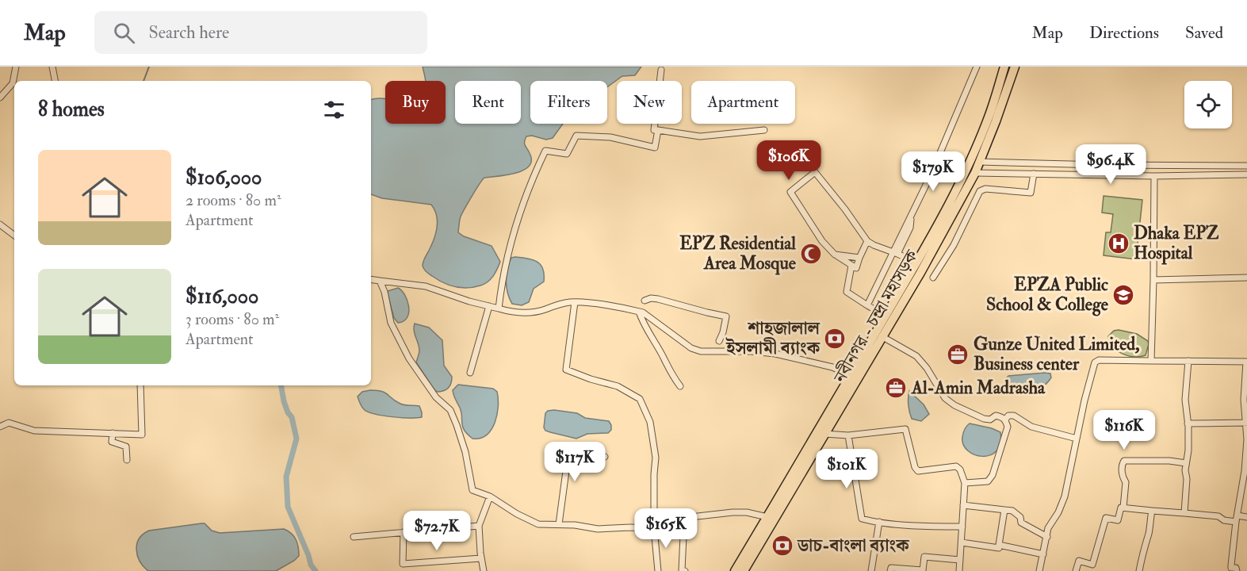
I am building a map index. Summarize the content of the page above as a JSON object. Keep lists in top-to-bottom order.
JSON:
{
  "streets": {
    "highway": ["নবীনগর - চন্দ্রা মহাসড়ক"]
  },
  "places": {
    "hospital": ["Dhaka EPZ Hospital"],
    "mosque": ["EPZ Residential Area Mosque"],
    "school or university": ["EPZA Public School & College"],
    "bank": ["শাহজালাল ইসলামী ব্যাংক", "ডাচ-বাংলা ব্যাংক"],
    "office": ["Gunze United Limited, Business center", "Al-Amin Madrasha"]
  },
  "page": {
    "header": "Map",
    "search": "Search here",
    "nav": ["Map", "Directions", "Saved"],
    "chip": [
      "Buy",
      "Rent",
      "Filters",
      "New",
      "Apartment"
    ],
    "heading": "8 homes",
    "list": [
      {
        "name": "$106,000",
        "note": "2 rooms · 80 m² · Apartment"
      },
      {
        "name": "$116,000",
        "note": "3 rooms · 80 m² · Apartment"
      }
    ],
    "price": [
      "$106K",
      "$96.4K",
      "$179K",
      "$116K",
      "$117K",
      "$101K",
      "$165K",
      "$72.7K"
    ]
  }
}
